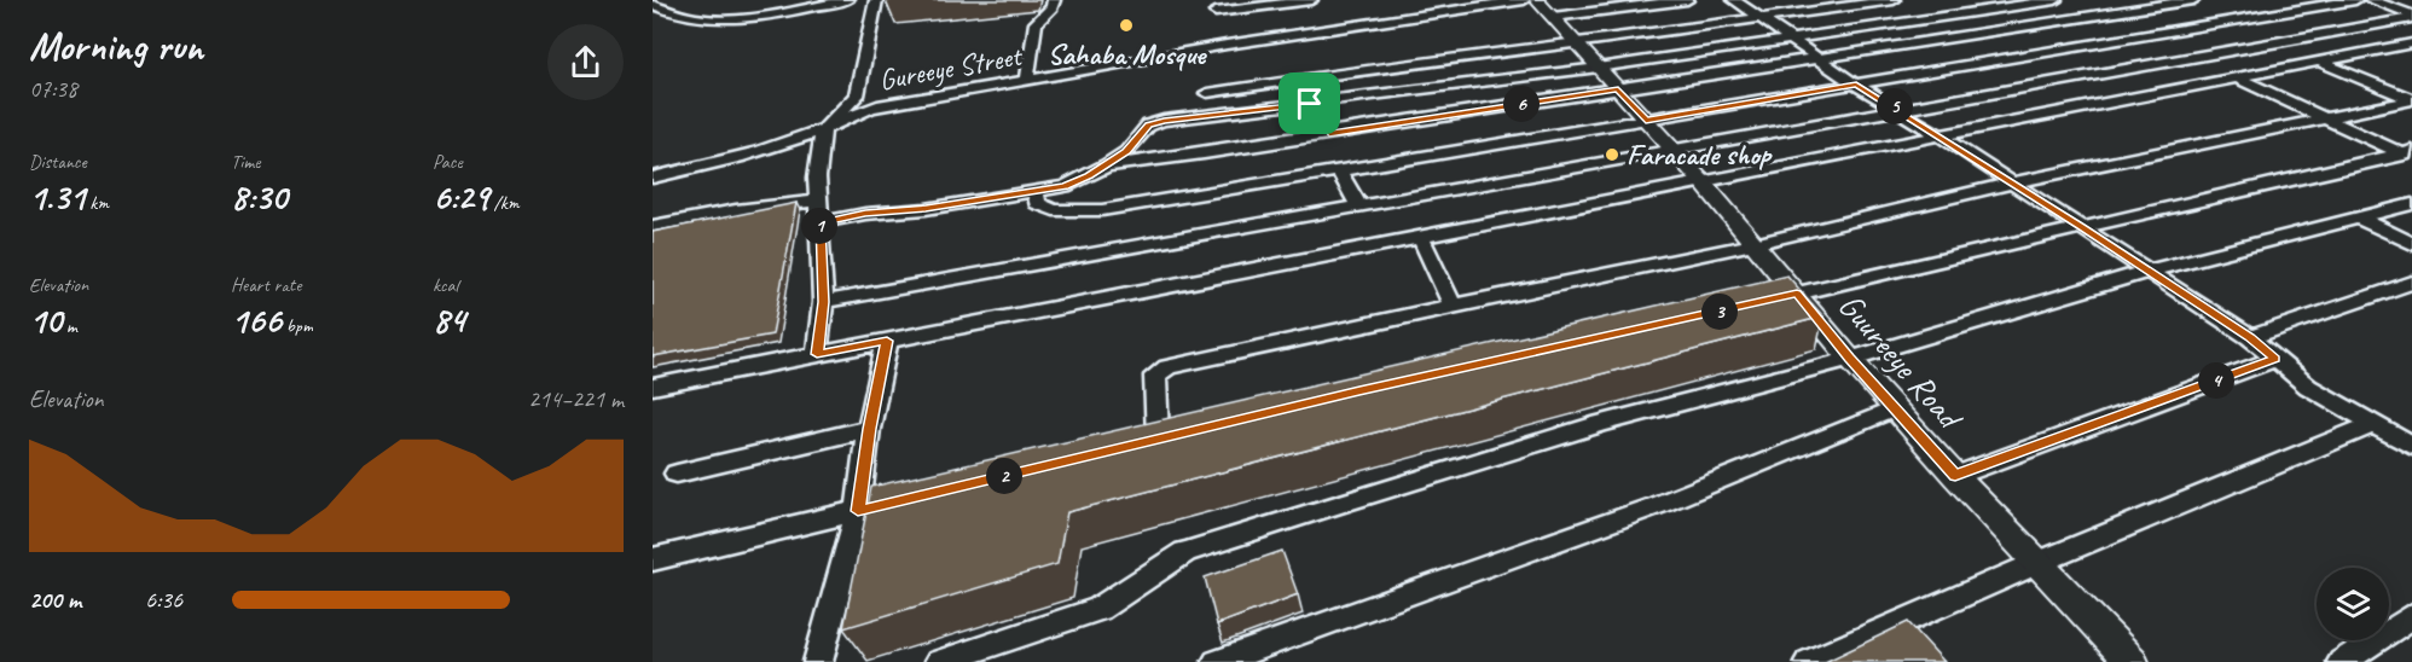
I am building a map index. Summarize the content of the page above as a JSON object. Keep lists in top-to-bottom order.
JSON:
{
  "streets": {
    "street": ["Gureeye Street", "Guureeye Road"]
  },
  "places": ["Sahaba Mosque", "Faracade shop"],
  "page": {
    "heading": ["Morning run", "07:38"],
    "pins": [
      "6",
      "5",
      "1",
      "3",
      "4",
      "2"
    ],
    "stats": [
      ["Distance", "1.31 km"],
      ["Time", "8:30"],
      ["Pace", "6:29 /km"],
      ["Elevation", "10 m"],
      ["Heart rate", "166 bpm"],
      ["kcal", "84"]
    ],
    "chart": ["Elevation", "214–221 m"],
    "list": [
      {
        "name": "200 m",
        "note": "6:36"
      }
    ]
  }
}
